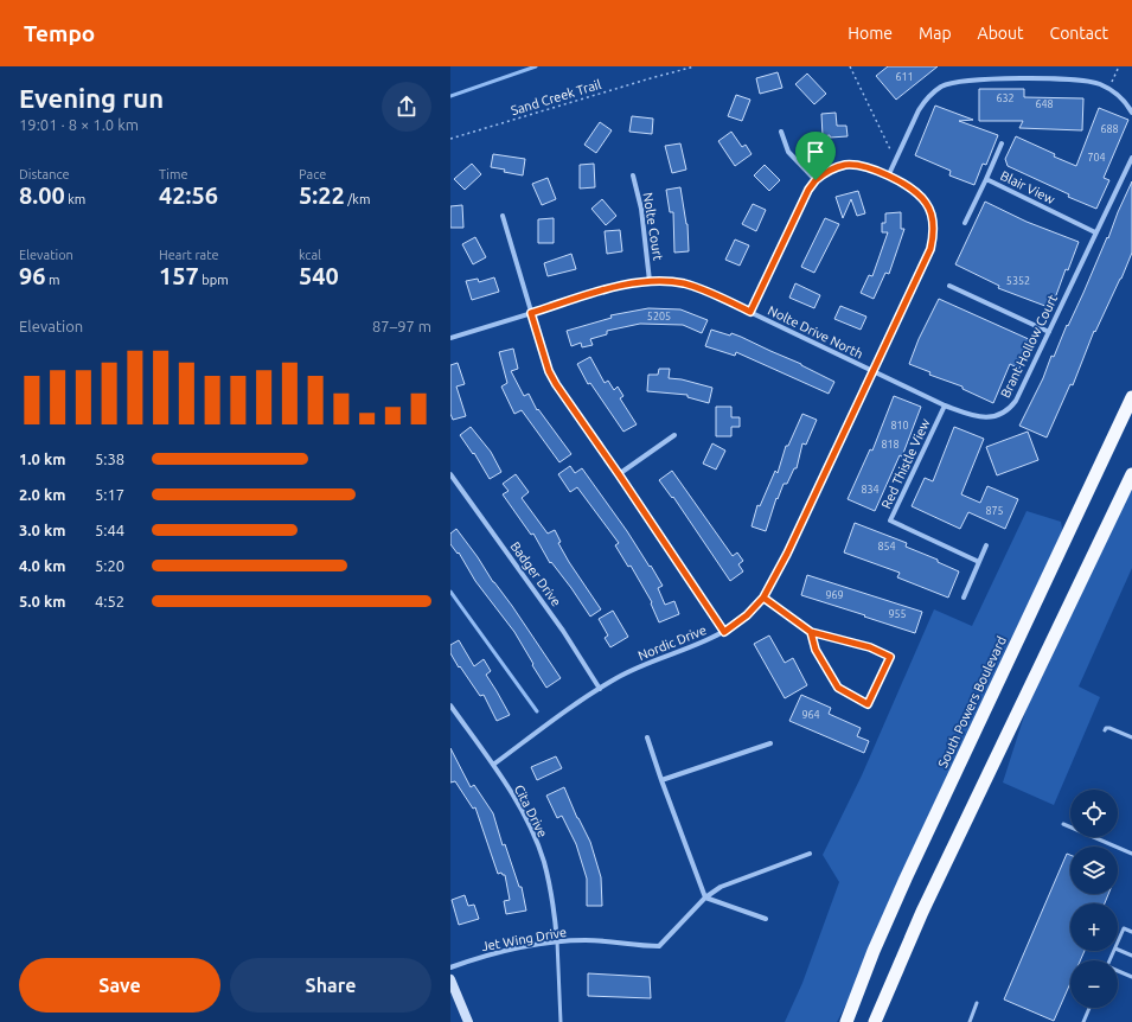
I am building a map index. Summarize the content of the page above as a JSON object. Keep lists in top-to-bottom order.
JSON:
{
  "streets": {
    "highway": ["South Powers Boulevard"],
    "street": [
      "Blair View",
      "Nolte Court",
      "Nolte Drive North",
      "Brant Hollow Court",
      "Red Thistle View",
      "Badger Drive",
      "Nordic Drive",
      "Cita Drive",
      "Jet Wing Drive"
    ],
    "path": ["Sand Creek Trail"]
  },
  "crossings": [
    ["Blair View", "Brant Hollow Court"],
    ["Nolte Court", "Nolte Drive North"],
    ["Nolte Drive North", "Brant Hollow Court"],
    ["Nolte Drive North", "Nordic Drive"],
    ["Brant Hollow Court", "Red Thistle View"],
    ["Brant Hollow Court", "Nordic Drive"],
    ["Badger Drive", "Nordic Drive"],
    ["Nordic Drive", "Cita Drive"],
    ["Cita Drive", "Jet Wing Drive"]
  ],
  "house_numbers": [
    "611",
    "632",
    "648",
    "688",
    "704",
    "5352",
    "5205",
    "810",
    "818",
    "834",
    "875",
    "854",
    "969",
    "955",
    "964"
  ],
  "page": {
    "header": "Tempo",
    "nav": [
      "Home",
      "Map",
      "About",
      "Contact"
    ],
    "heading": ["Evening run", "19:01 · 8 × 1.0 km"],
    "stats": [
      ["Distance", "8.00 km"],
      ["Time", "42:56"],
      ["Pace", "5:22 /km"],
      ["Elevation", "96 m"],
      ["Heart rate", "157 bpm"],
      ["kcal", "540"]
    ],
    "chart": ["Elevation", "87–97 m"],
    "list": [
      {
        "name": "1.0 km",
        "note": "5:38"
      },
      {
        "name": "2.0 km",
        "note": "5:17"
      },
      {
        "name": "3.0 km",
        "note": "5:44"
      },
      {
        "name": "4.0 km",
        "note": "5:20"
      },
      {
        "name": "5.0 km",
        "note": "4:52"
      }
    ],
    "map_buttons": ["+", "−"],
    "buttons": ["Save", "Share"]
  }
}
